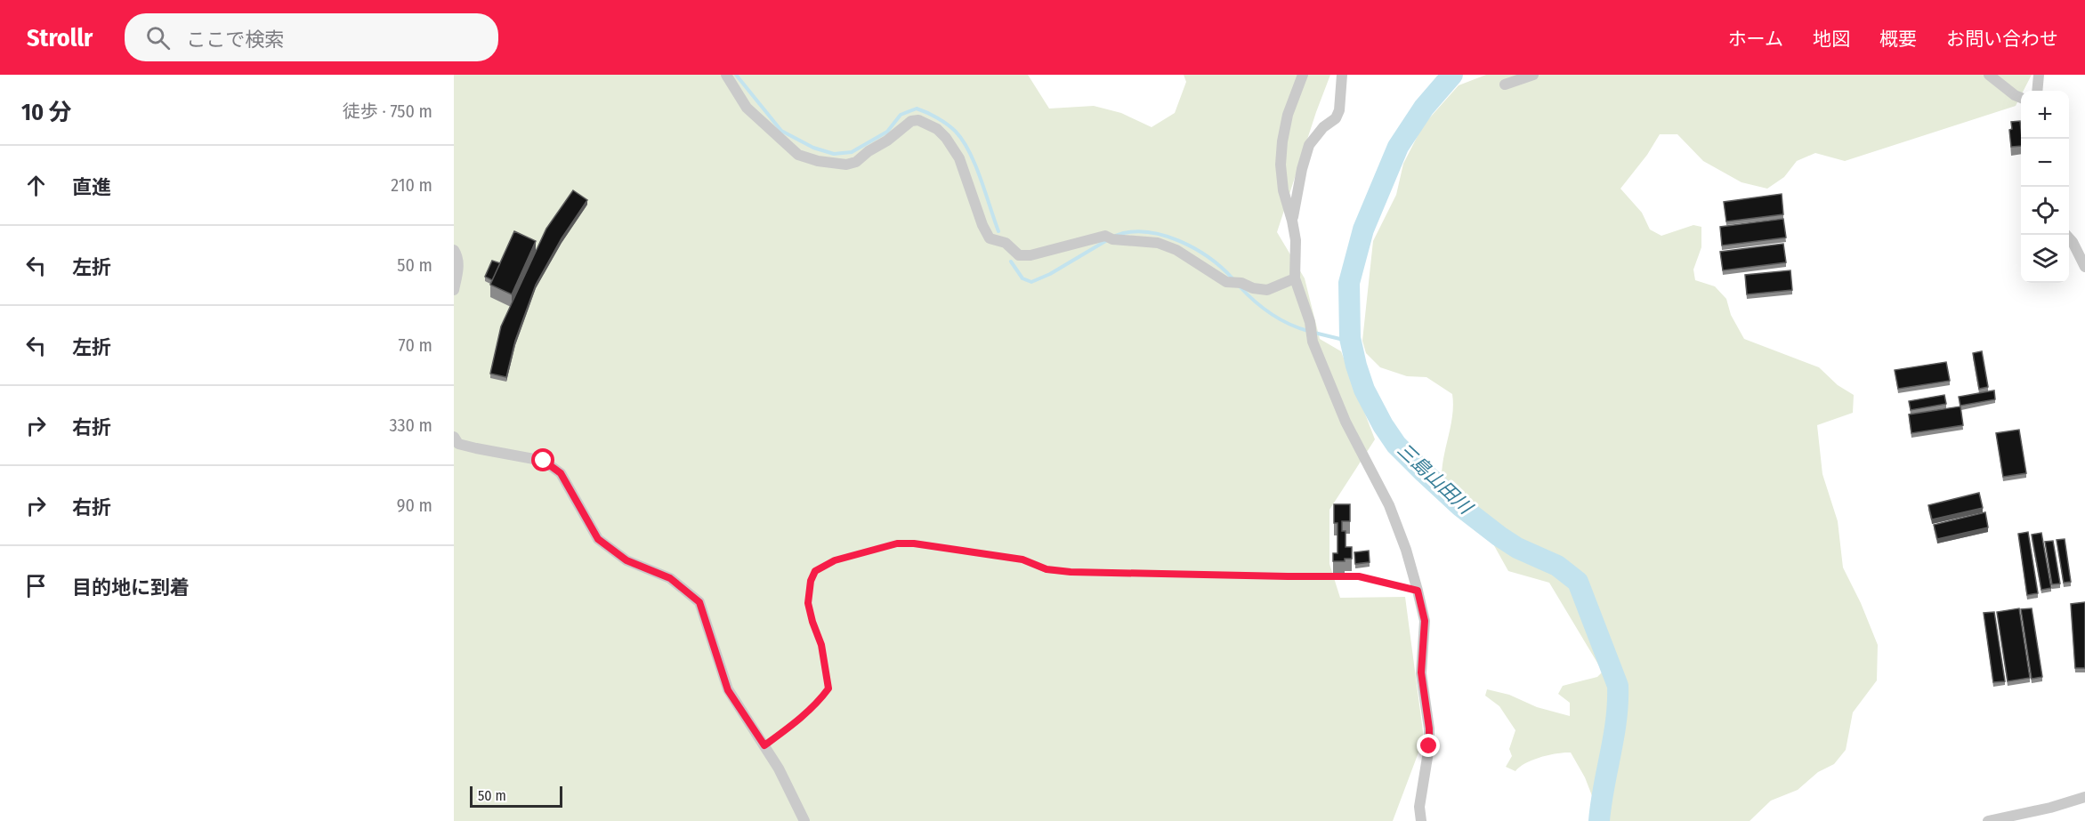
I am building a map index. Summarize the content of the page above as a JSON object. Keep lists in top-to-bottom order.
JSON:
{
  "water": ["三島山田川"],
  "scale_bar": "50 m",
  "page": {
    "header": "Strollr",
    "search": "ここで検索",
    "nav": [
      "ホーム",
      "地図",
      "概要",
      "お問い合わせ"
    ],
    "heading": ["10 分", "徒歩 · 750 m"],
    "map_buttons": ["+", "−"],
    "list": [
      ["直進", "210 m"],
      ["左折", "50 m"],
      ["左折", "70 m"],
      ["右折", "330 m"],
      ["右折", "90 m"],
      "目的地に到着"
    ],
    "scale": "50 m"
  }
}
